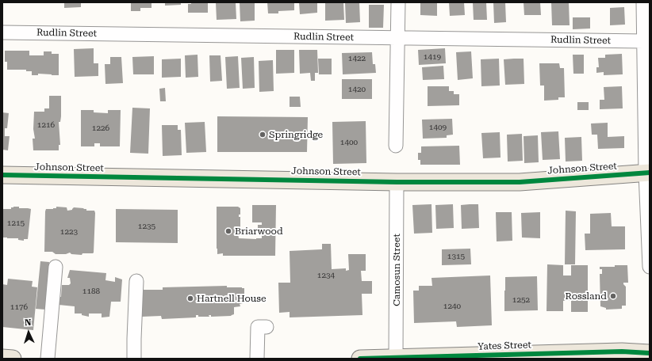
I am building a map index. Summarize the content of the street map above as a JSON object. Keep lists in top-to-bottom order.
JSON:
{
  "streets": {
    "main road": ["Johnson Street", "Yates Street"],
    "street": ["Rudlin Street", "Camosun Street"]
  },
  "crossings": [
    ["Johnson Street", "Camosun Street"],
    ["Camosun Street", "Yates Street"]
  ],
  "places": [
    "Springridge",
    "Briarwood",
    "Rossland",
    "Hartnell House"
  ],
  "house_numbers": [
    "1419",
    "1422",
    "1420",
    "1216",
    "1409",
    "1226",
    "1400",
    "1215",
    "1235",
    "1223",
    "1315",
    "1234",
    "1188",
    "1252",
    "1240",
    "1176"
  ],
  "north": "top"
}
